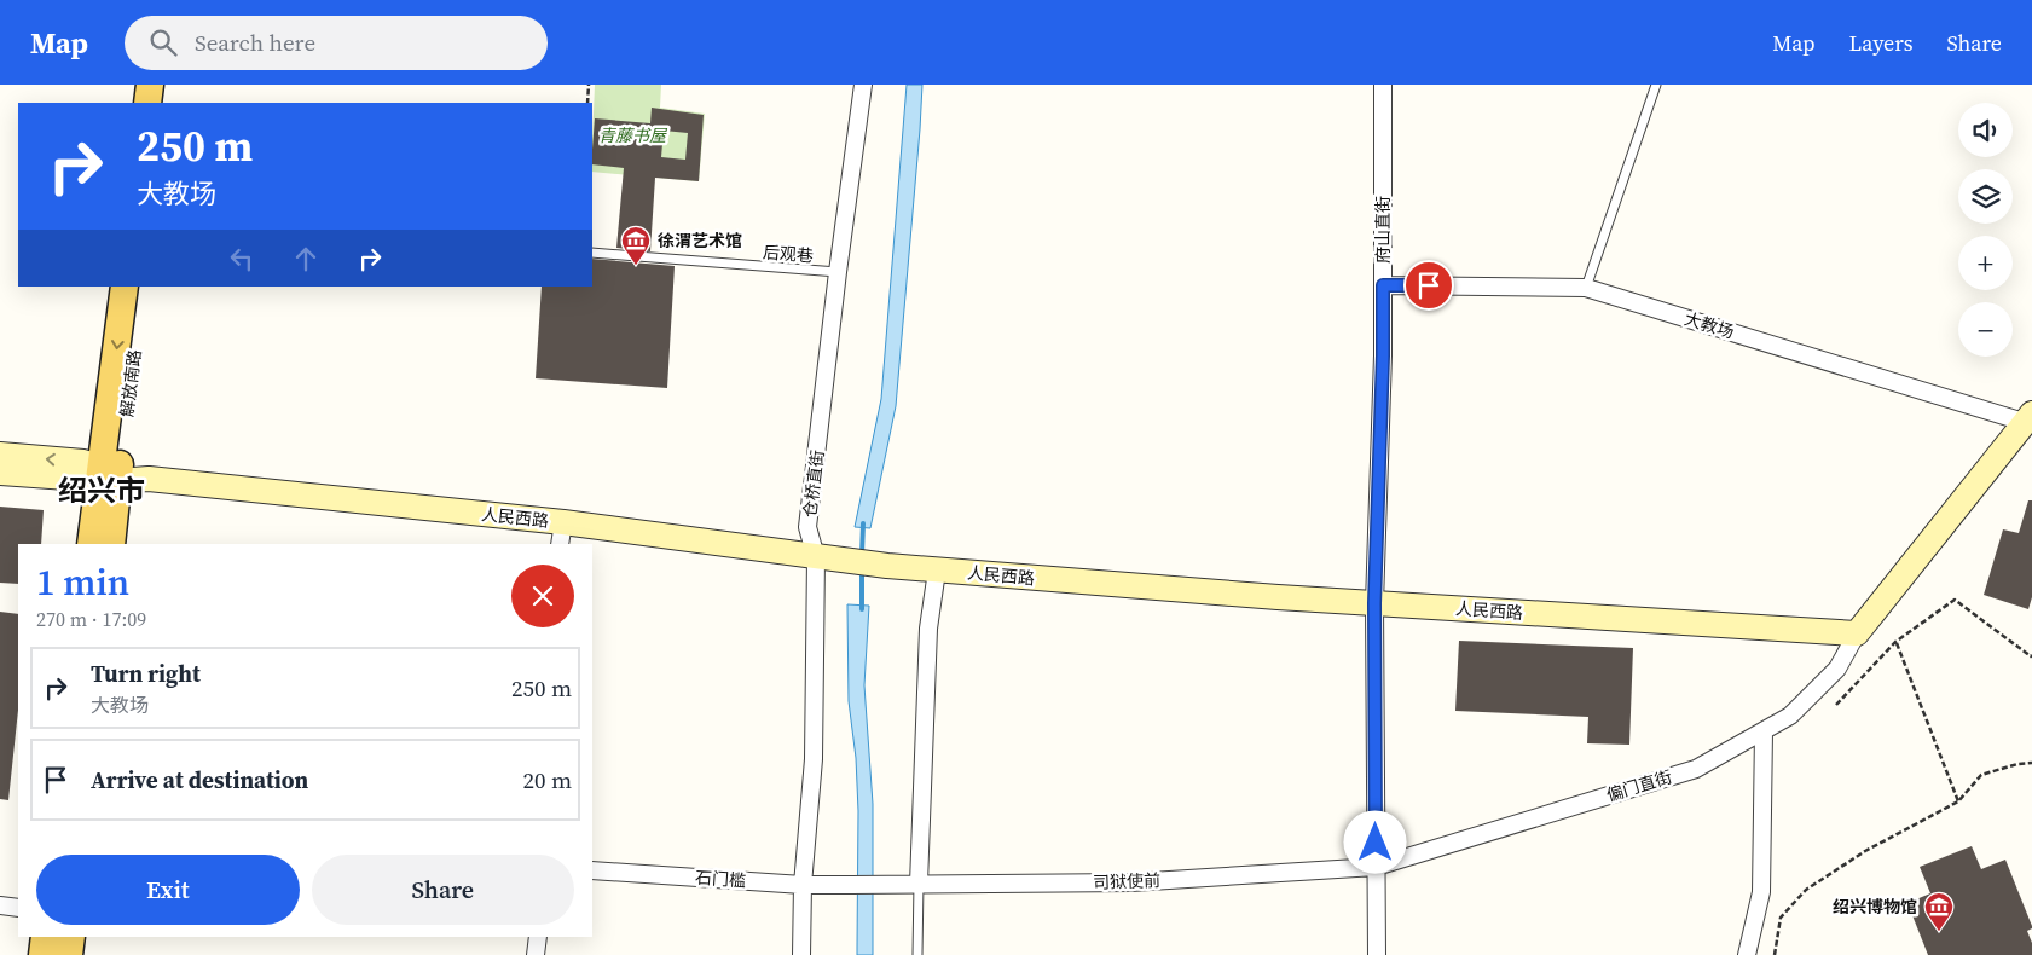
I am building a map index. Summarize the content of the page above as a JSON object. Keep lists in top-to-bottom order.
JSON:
{
  "streets": {
    "main road": ["解放南路", "人民西路"],
    "street": [
      "府山直街",
      "大教场",
      "仓桥直街",
      "偏门直街",
      "石门槛",
      "司狱使前"
    ],
    "lane": ["后观巷"]
  },
  "crossings": [
    ["府山直街", "大教场"],
    ["府山直街", "人民西路"],
    ["府山直街", "偏门直街"],
    ["府山直街", "司狱使前"],
    ["后观巷", "仓桥直街"],
    ["解放南路", "人民西路"],
    ["仓桥直街", "人民西路"],
    ["仓桥直街", "石门槛"],
    ["人民西路", "偏门直街"],
    ["偏门直街", "司狱使前"],
    ["石门槛", "司狱使前"]
  ],
  "districts": ["绍兴市"],
  "parks": ["青藤书屋"],
  "places": {
    "museum": ["徐渭艺术馆", "绍兴博物馆"]
  },
  "page": {
    "header": "Map",
    "search": "Search here",
    "nav": ["Map", "Layers", "Share"],
    "map_buttons": ["+", "−"],
    "turn": ["250 m", "大教场"],
    "heading": ["1 min", "270 m · 17:09"],
    "list": [
      {
        "name": "Turn right",
        "note": "大教场",
        "value": "250 m"
      },
      {
        "name": "Arrive at destination",
        "value": "20 m"
      }
    ],
    "buttons": ["Exit", "Share"]
  }
}
